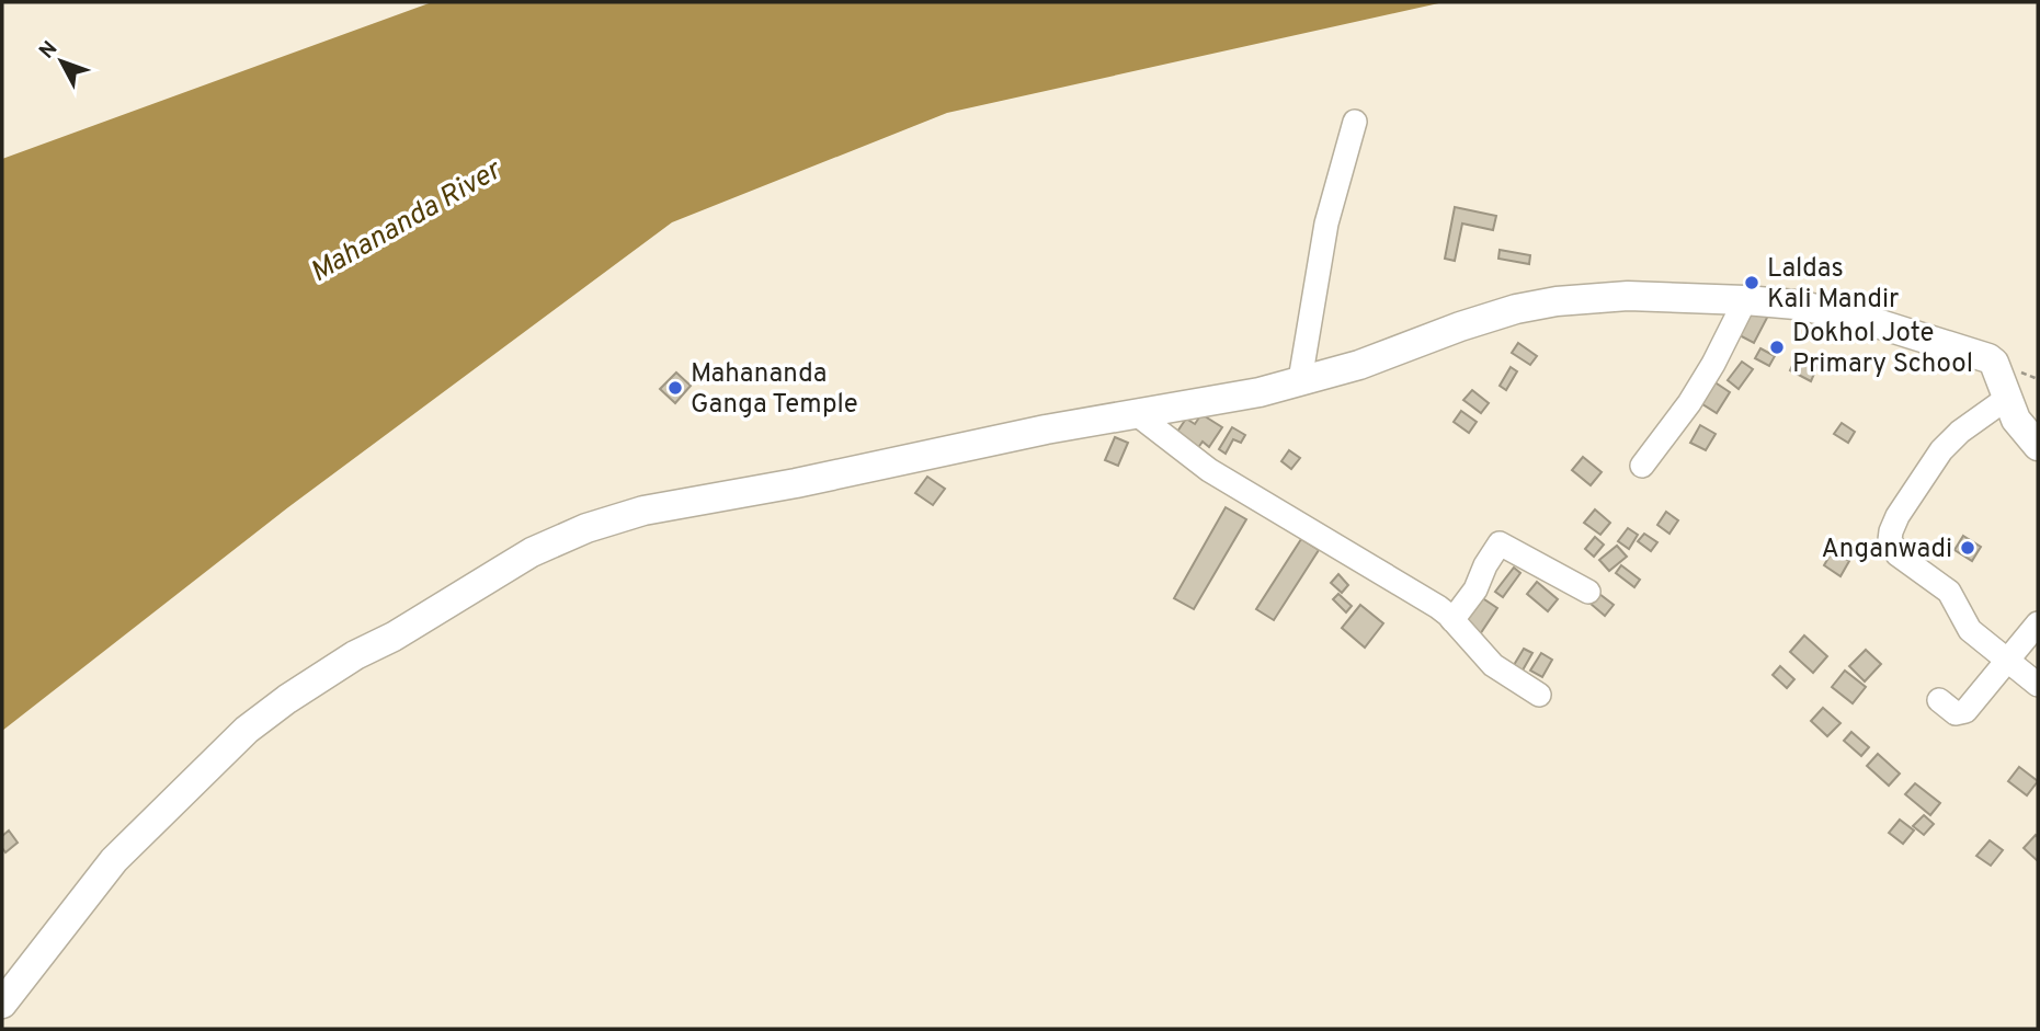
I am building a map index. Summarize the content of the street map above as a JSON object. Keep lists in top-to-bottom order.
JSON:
{
  "water": ["Mahananda River"],
  "places": [
    "Laldas Kali Mandir",
    "Dokhol Jote Primary School",
    "Mahananda Ganga Temple",
    "Anganwadi"
  ],
  "north": "top left"
}
